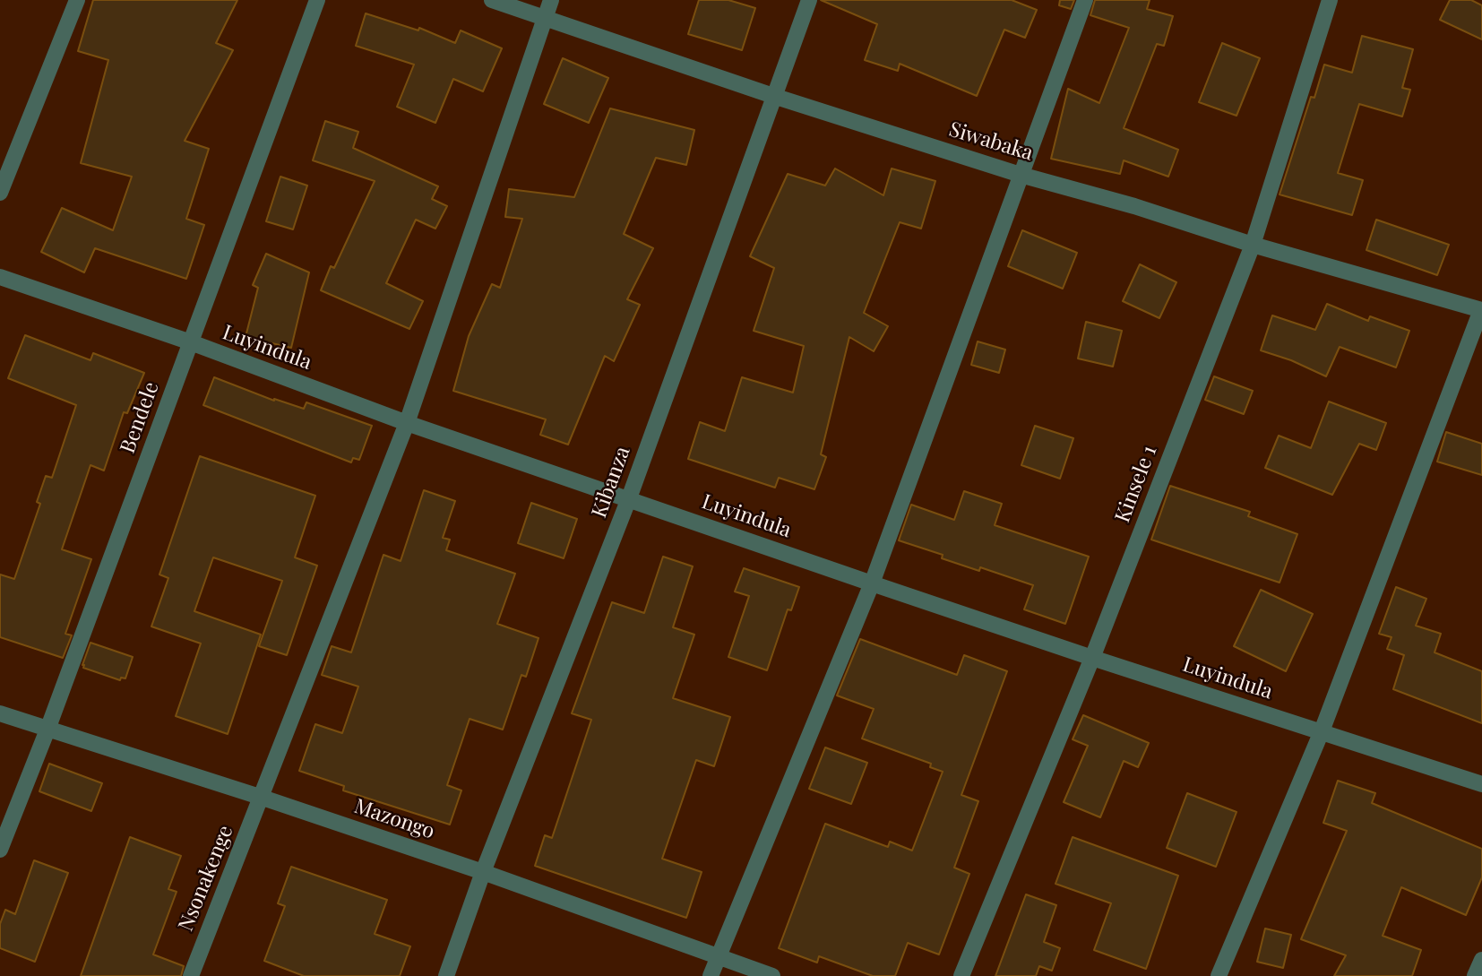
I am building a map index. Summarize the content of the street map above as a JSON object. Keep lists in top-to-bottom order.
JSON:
{
  "streets": {
    "street": [
      "Siwabaka",
      "Luyindula",
      "Bendele",
      "Kibanza",
      "Kinsele 1",
      "Mazongo",
      "Nsonakenge"
    ]
  },
  "crossings": [
    ["Siwabaka", "Kibanza"],
    ["Siwabaka", "Kinsele 1"],
    ["Siwabaka", "Nsonakenge"],
    ["Luyindula", "Bendele"],
    ["Luyindula", "Kibanza"],
    ["Luyindula", "Kinsele 1"],
    ["Luyindula", "Nsonakenge"],
    ["Bendele", "Mazongo"],
    ["Kibanza", "Mazongo"],
    ["Mazongo", "Nsonakenge"]
  ]
}
